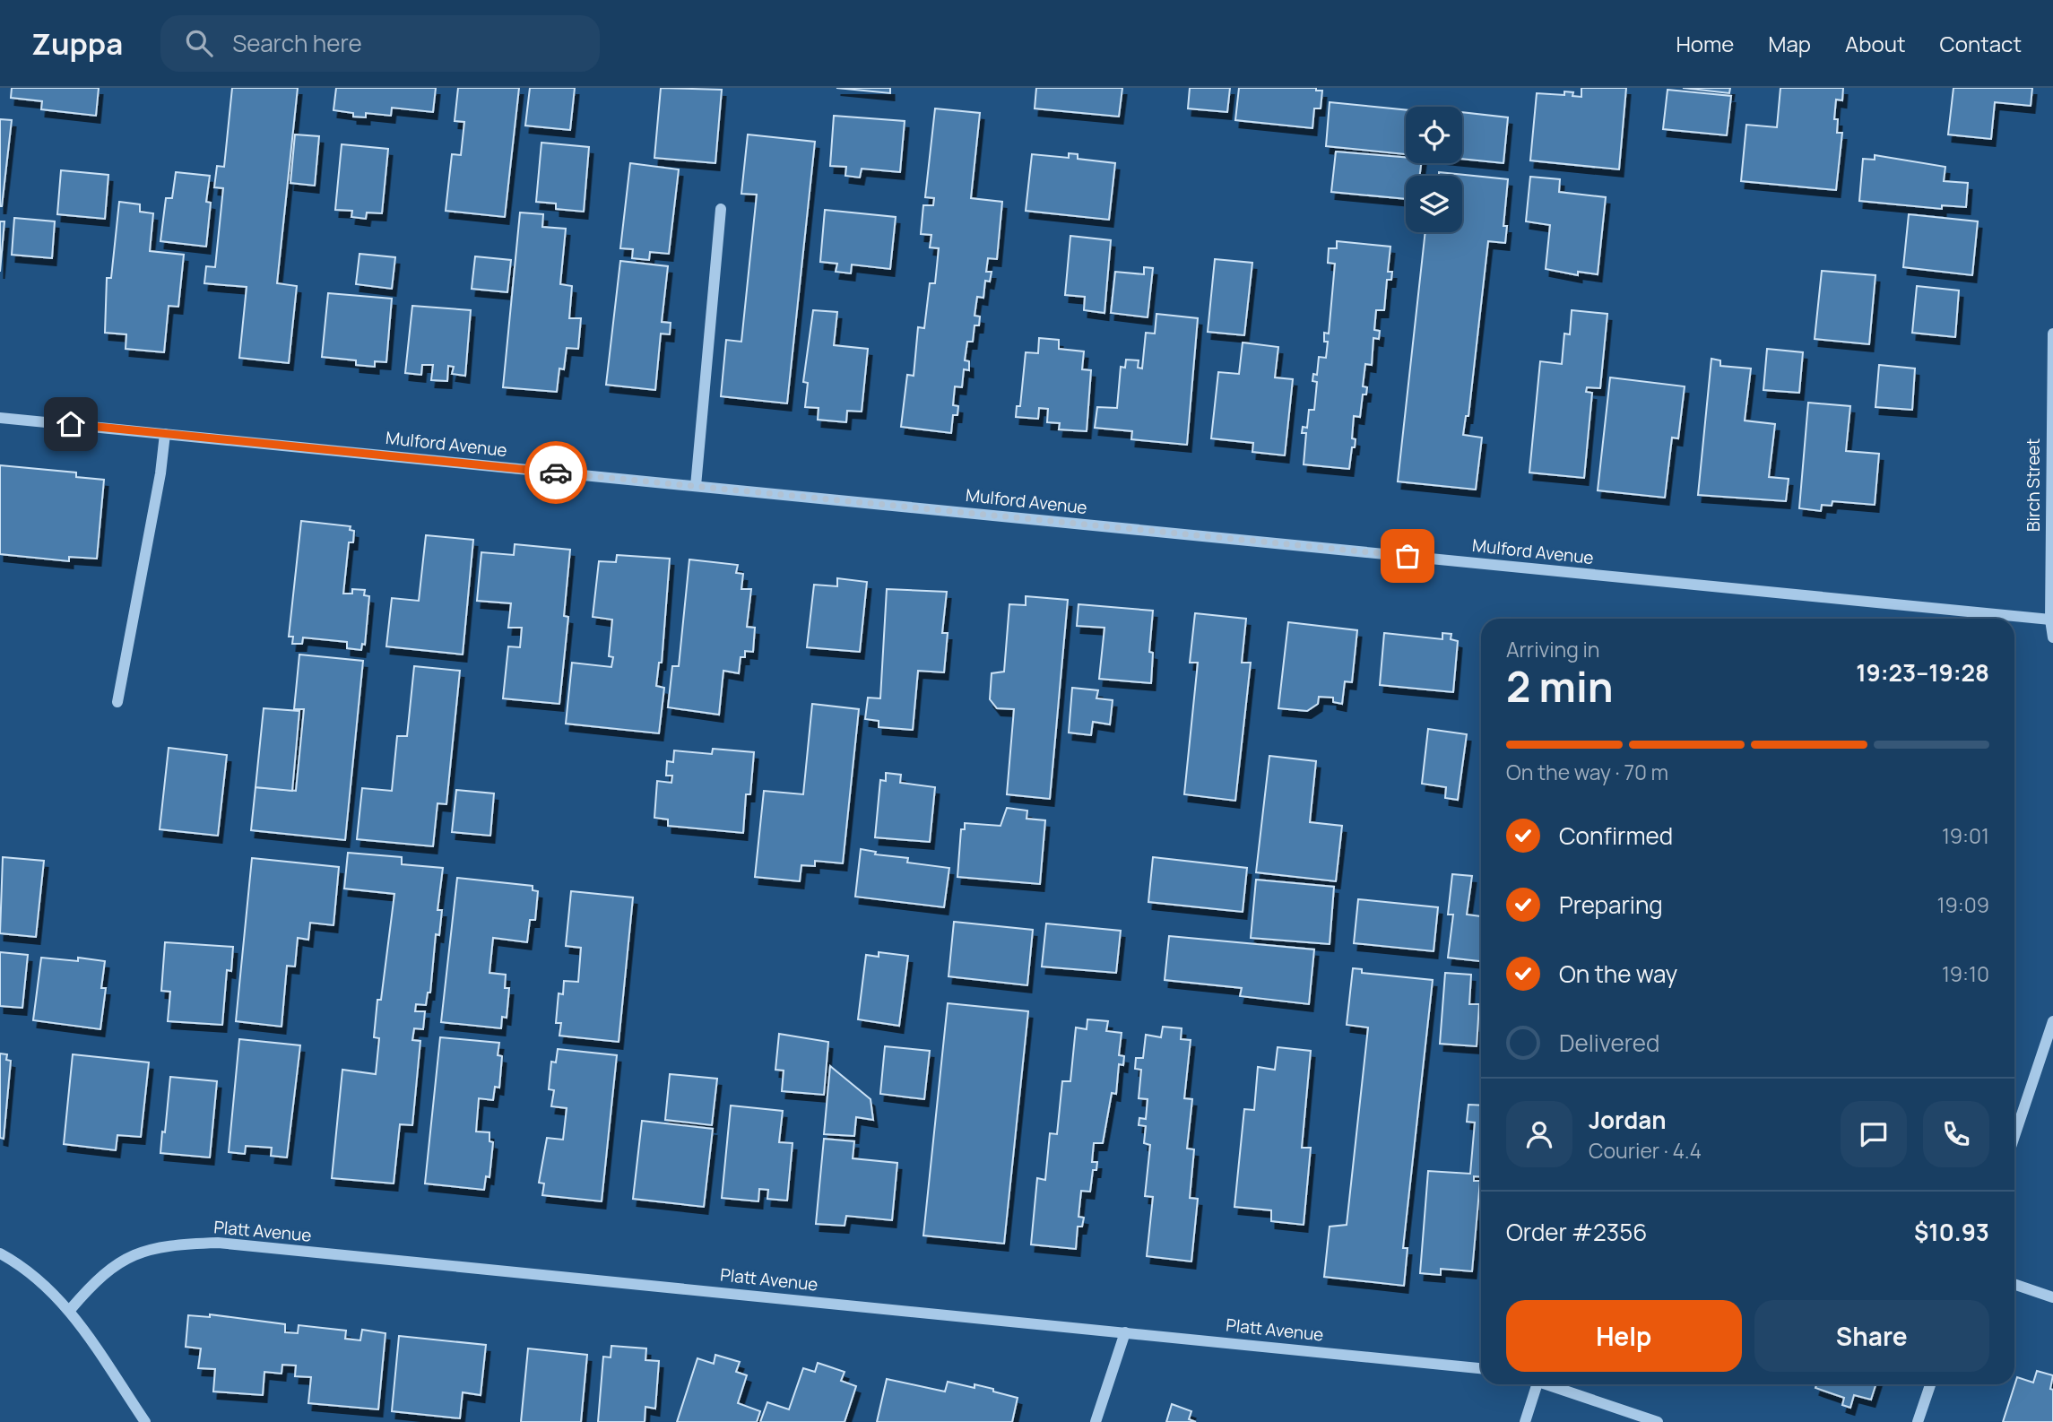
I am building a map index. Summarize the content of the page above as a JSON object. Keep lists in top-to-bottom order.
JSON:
{
  "streets": {
    "street": ["Mulford Avenue", "Birch Street", "Platt Avenue"]
  },
  "crossings": [
    ["Mulford Avenue", "Birch Street"]
  ],
  "page": {
    "header": "Zuppa",
    "search": "Search here",
    "nav": [
      "Home",
      "Map",
      "About",
      "Contact"
    ],
    "heading": ["2 min", "Arriving in", "19:23–19:28"],
    "panel": [
      "Jordan",
      "Courier · 4.4",
      "Order #2356",
      "$10.93"
    ],
    "bar": "On the way · 70 m",
    "list": [
      ["Confirmed", "19:01"],
      ["Preparing", "19:09"],
      ["On the way", "19:10"],
      "Delivered"
    ],
    "buttons": ["Help", "Share"]
  }
}
